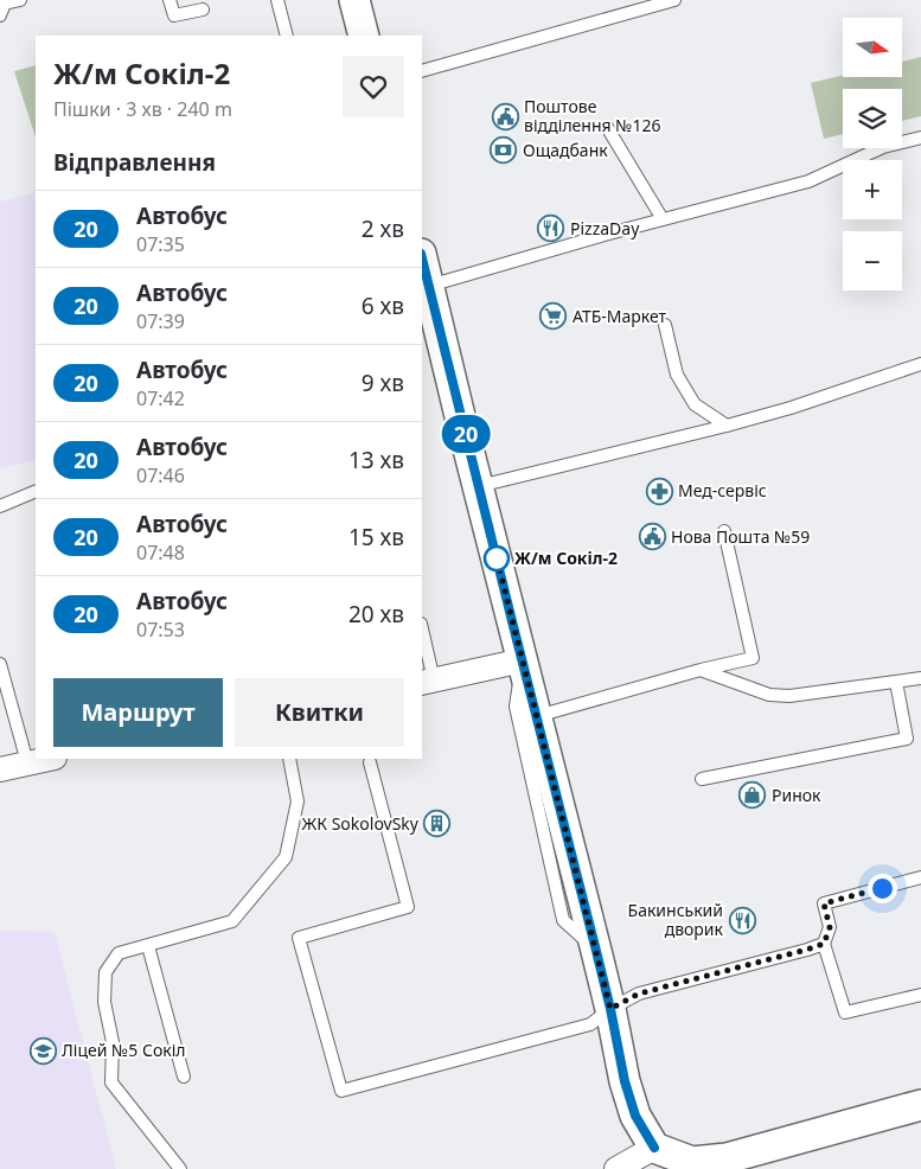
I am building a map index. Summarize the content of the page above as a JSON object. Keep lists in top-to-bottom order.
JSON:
{
  "places": {
    "public building": ["Поштове відділення №126", "Нова Пошта №59"],
    "bank": ["Ощадбанк"],
    "restaurant": ["PizzaDay", "Бакинський дворик"],
    "supermarket": ["АТБ-Маркет"],
    "pharmacy": ["Мед-сервіс"],
    "other": ["Ж/м Сокіл-2"],
    "shop": ["Ринок"],
    "building": ["ЖК SokolovSky"],
    "school or university": ["Ліцей №5 Сокіл"]
  },
  "lines": ["bus line 20"],
  "north": "right",
  "page": {
    "on_map": "20",
    "map_buttons": ["+", "−"],
    "heading": [
      ["Ж/м Сокіл-2", "Пішки · 3 хв · 240 m"],
      "Відправлення"
    ],
    "list": [
      {
        "mark": "20",
        "name": "Автобус",
        "note": "07:35",
        "value": "2 хв"
      },
      {
        "mark": "20",
        "name": "Автобус",
        "note": "07:39",
        "value": "6 хв"
      },
      {
        "mark": "20",
        "name": "Автобус",
        "note": "07:42",
        "value": "9 хв"
      },
      {
        "mark": "20",
        "name": "Автобус",
        "note": "07:46",
        "value": "13 хв"
      },
      {
        "mark": "20",
        "name": "Автобус",
        "note": "07:48",
        "value": "15 хв"
      },
      {
        "mark": "20",
        "name": "Автобус",
        "note": "07:53",
        "value": "20 хв"
      }
    ],
    "buttons": ["Маршрут", "Квитки"]
  }
}
